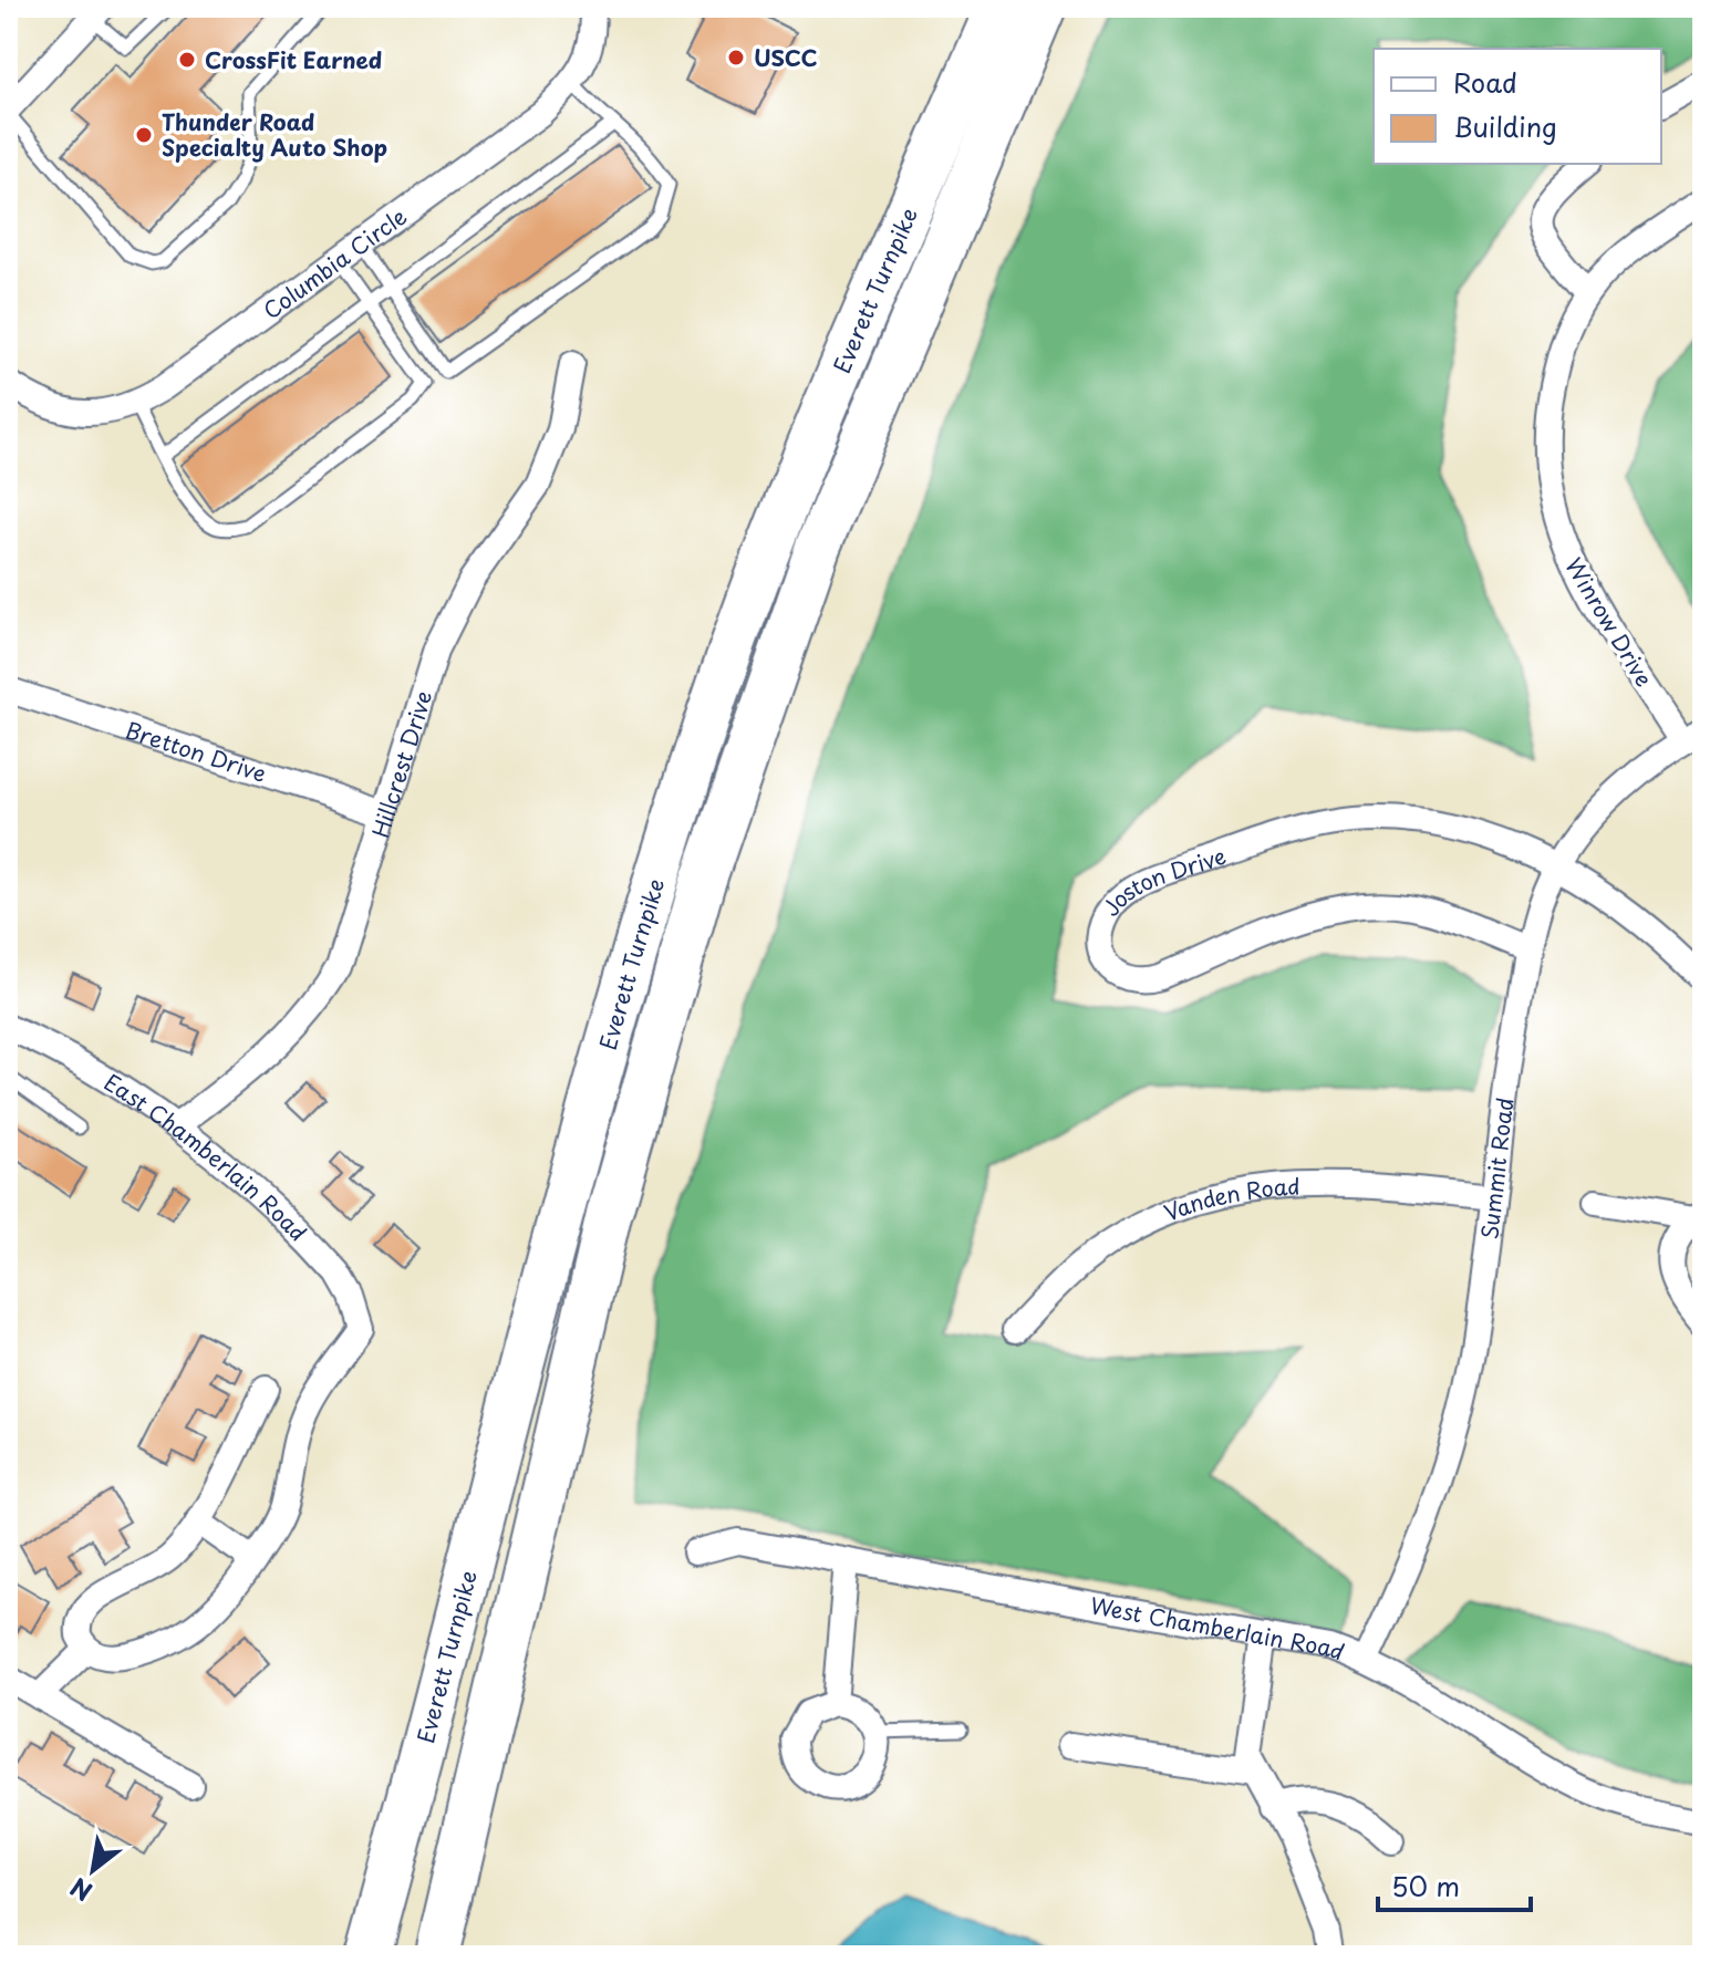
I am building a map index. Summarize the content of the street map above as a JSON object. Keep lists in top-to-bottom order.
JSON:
{
  "streets": {
    "highway": ["Everett Turnpike"],
    "street": [
      "Columbia Circle",
      "Winrow Drive",
      "Bretton Drive",
      "Hillcrest Drive",
      "Joston Drive",
      "East Chamberlain Road",
      "Summit Road",
      "Vanden Road",
      "West Chamberlain Road"
    ]
  },
  "crossings": [
    ["Winrow Drive", "Summit Road"],
    ["Bretton Drive", "Hillcrest Drive"],
    ["Hillcrest Drive", "East Chamberlain Road"],
    ["Joston Drive", "Summit Road"],
    ["Summit Road", "Vanden Road"],
    ["Summit Road", "West Chamberlain Road"]
  ],
  "places": ["USCC", "CrossFit Earned", "Thunder Road Specialty Auto Shop"],
  "legend": ["Road", "Building"],
  "scale_bar": "50 m",
  "north": "bottom left"
}
